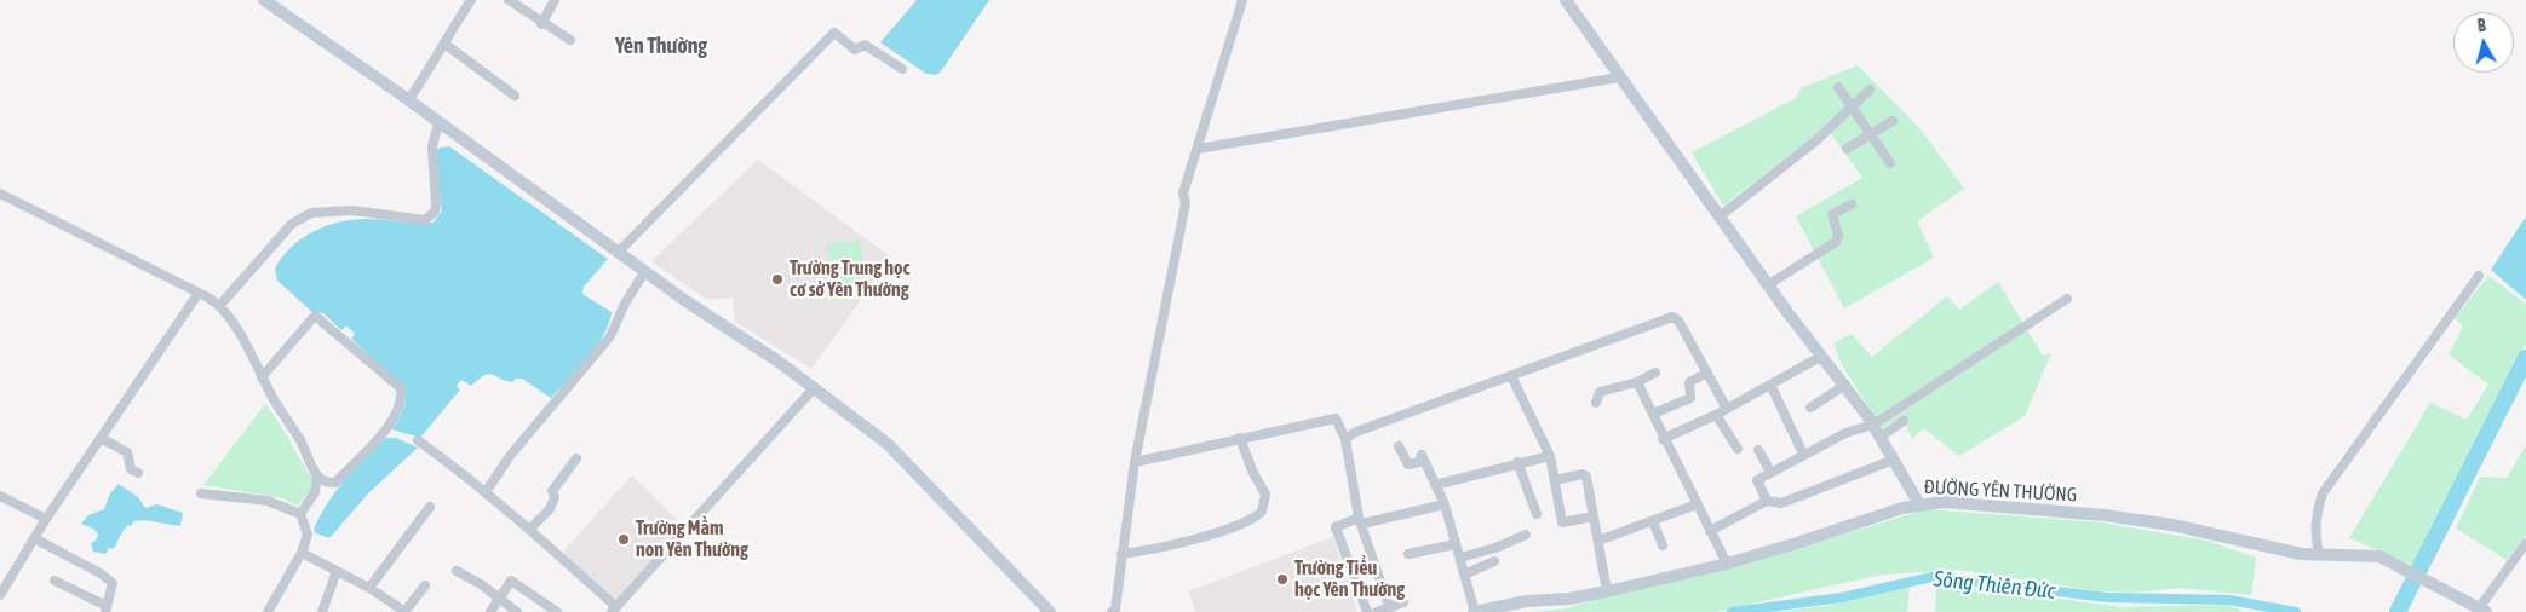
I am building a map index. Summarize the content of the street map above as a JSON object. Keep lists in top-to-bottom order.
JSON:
{
  "streets": {
    "main road": ["ĐƯỜNG YÊN THƯỜNG"]
  },
  "districts": ["Yên Thường"],
  "water": ["Sông Thiên Đức"],
  "places": ["Trường Trung học cơ sở Yên Thường", "Trường Mầm non Yên Thường", "Trường Tiểu học Yên Thường"],
  "north": "top"
}
